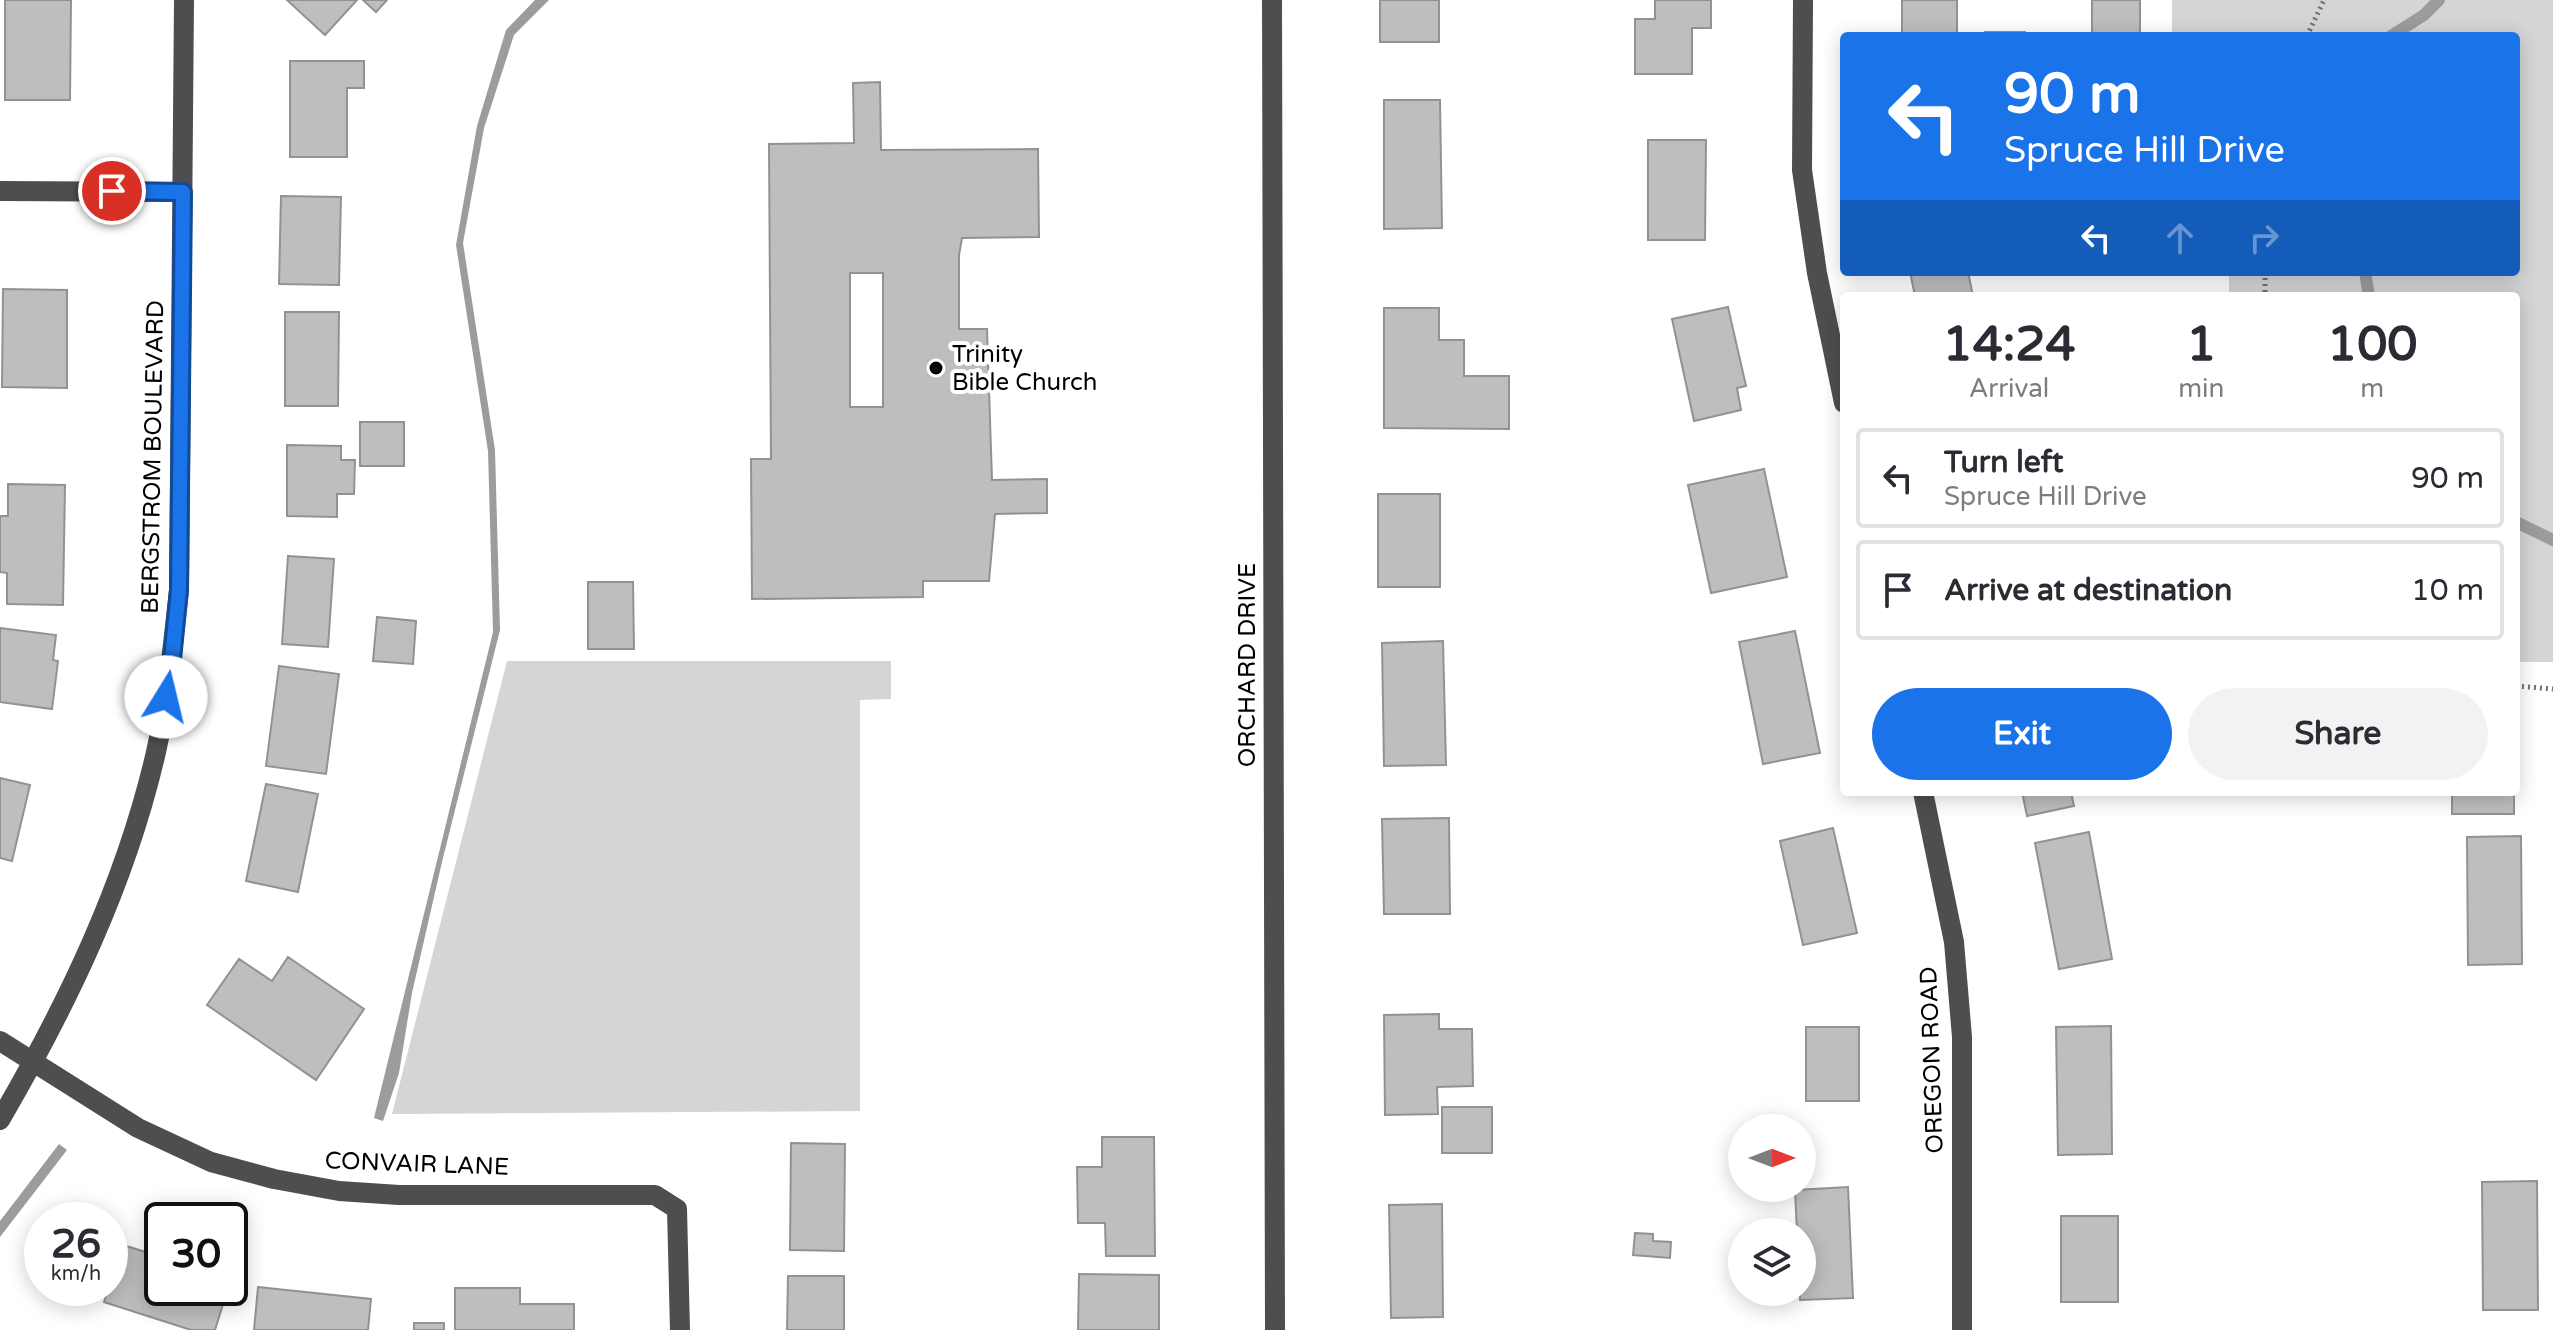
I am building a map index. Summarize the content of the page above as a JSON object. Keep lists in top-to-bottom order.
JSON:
{
  "streets": {
    "street": [
      "BERGSTROM BOULEVARD",
      "ORCHARD DRIVE",
      "OREGON ROAD",
      "CONVAIR LANE"
    ]
  },
  "crossings": [
    ["BERGSTROM BOULEVARD", "CONVAIR LANE"]
  ],
  "places": ["Trinity Bible Church"],
  "north": "right",
  "page": {
    "turn": ["90 m", "Spruce Hill Drive"],
    "eta": [
      "14:24",
      "Arrival",
      "1",
      "min",
      "100",
      "m"
    ],
    "list": [
      {
        "name": "Turn left",
        "note": "Spruce Hill Drive",
        "value": "90 m"
      },
      {
        "name": "Arrive at destination",
        "value": "10 m"
      }
    ],
    "buttons": ["Exit", "Share"],
    "speed": "26 km/h",
    "limit": "30"
  }
}
